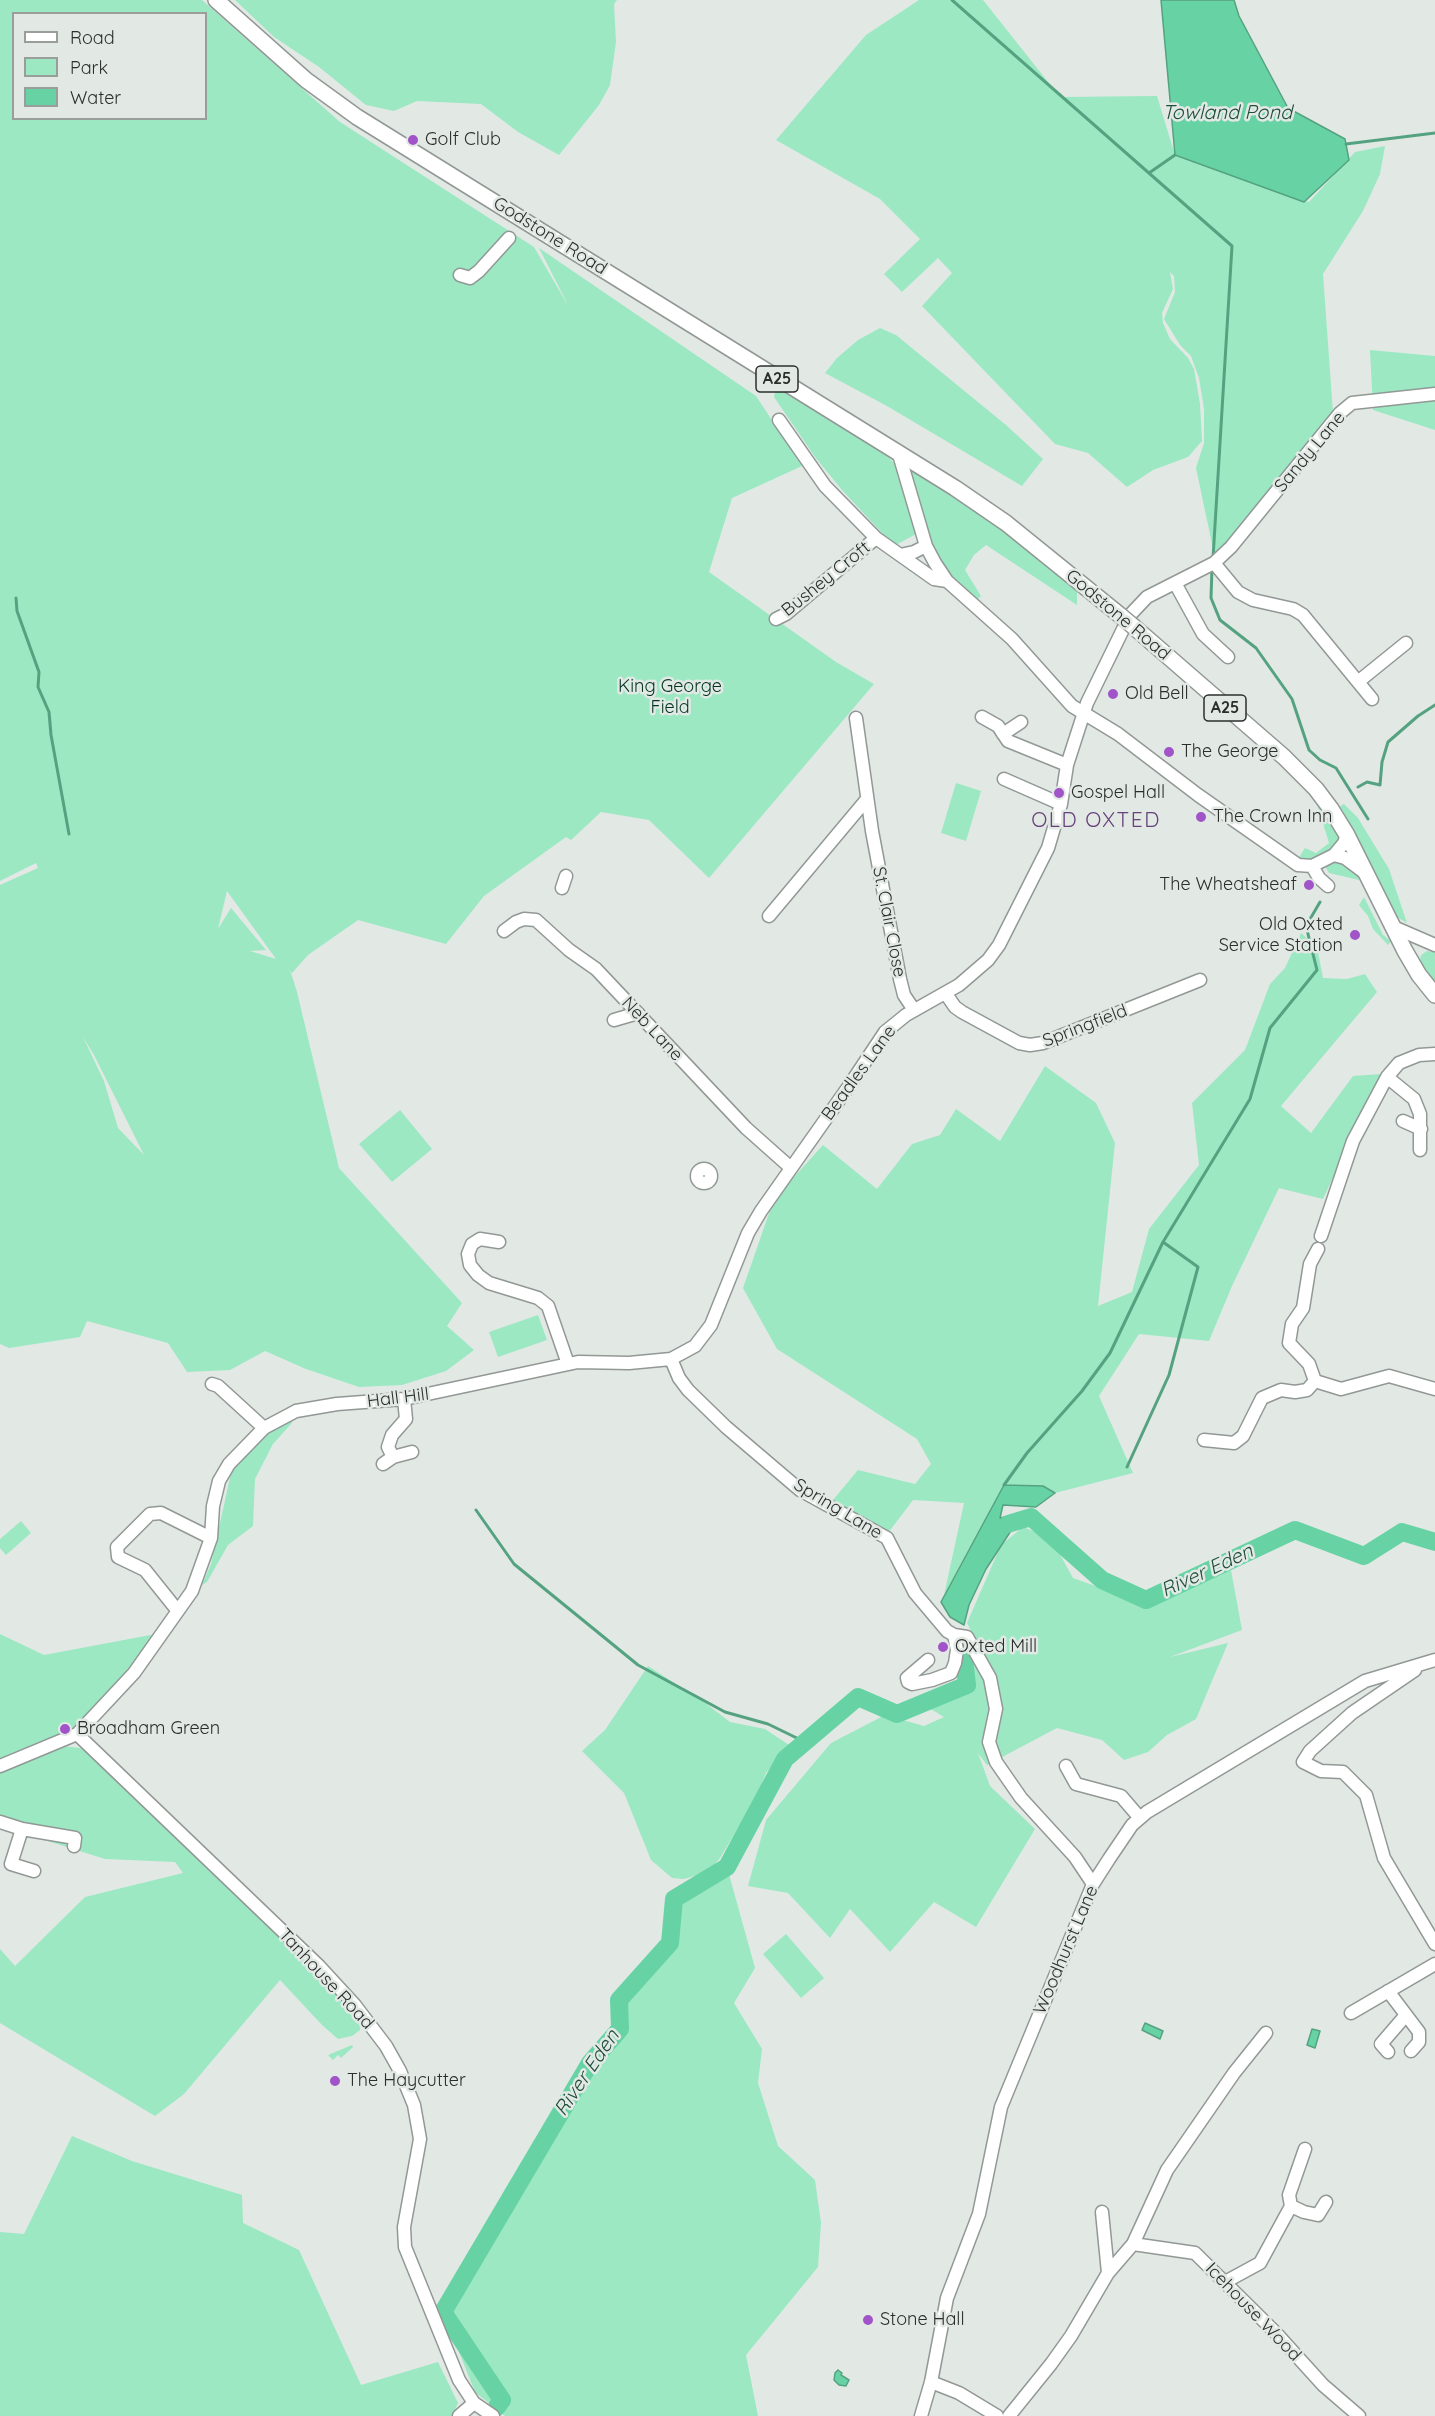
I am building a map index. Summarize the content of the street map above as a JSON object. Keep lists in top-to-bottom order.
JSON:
{
  "streets": {
    "main road": ["Godstone Road", "A25"],
    "street": [
      "Sandy Lane",
      "Bushey Croft",
      "St. Clair Close",
      "Springfield",
      "Neb Lane",
      "Beadles Lane",
      "Hall Hill",
      "Spring Lane",
      "Woodhurst Lane",
      "Tanhouse Road",
      "Icehouse Wood"
    ]
  },
  "crossings": [
    ["Godstone Road", "A25"],
    ["Sandy Lane", "Beadles Lane"],
    ["St. Clair Close", "Beadles Lane"],
    ["Springfield", "Beadles Lane"],
    ["Neb Lane", "Beadles Lane"],
    ["Neb Lane", "Hall Hill"],
    ["Beadles Lane", "Hall Hill"],
    ["Hall Hill", "Spring Lane"],
    ["Hall Hill", "Tanhouse Road"],
    ["Spring Lane", "Woodhurst Lane"]
  ],
  "districts": ["OLD OXTED"],
  "water": ["Towland Pond", "River Eden"],
  "parks": ["King George Field"],
  "places": [
    "Golf Club",
    "Old Bell",
    "The George",
    "Gospel Hall",
    "The Crown Inn",
    "The Wheatsheaf",
    "Old Oxted Service Station",
    "Oxted Mill",
    "Broadham Green",
    "The Haycutter",
    "Stone Hall"
  ],
  "legend": ["Road", "Park", "Water"]
}
